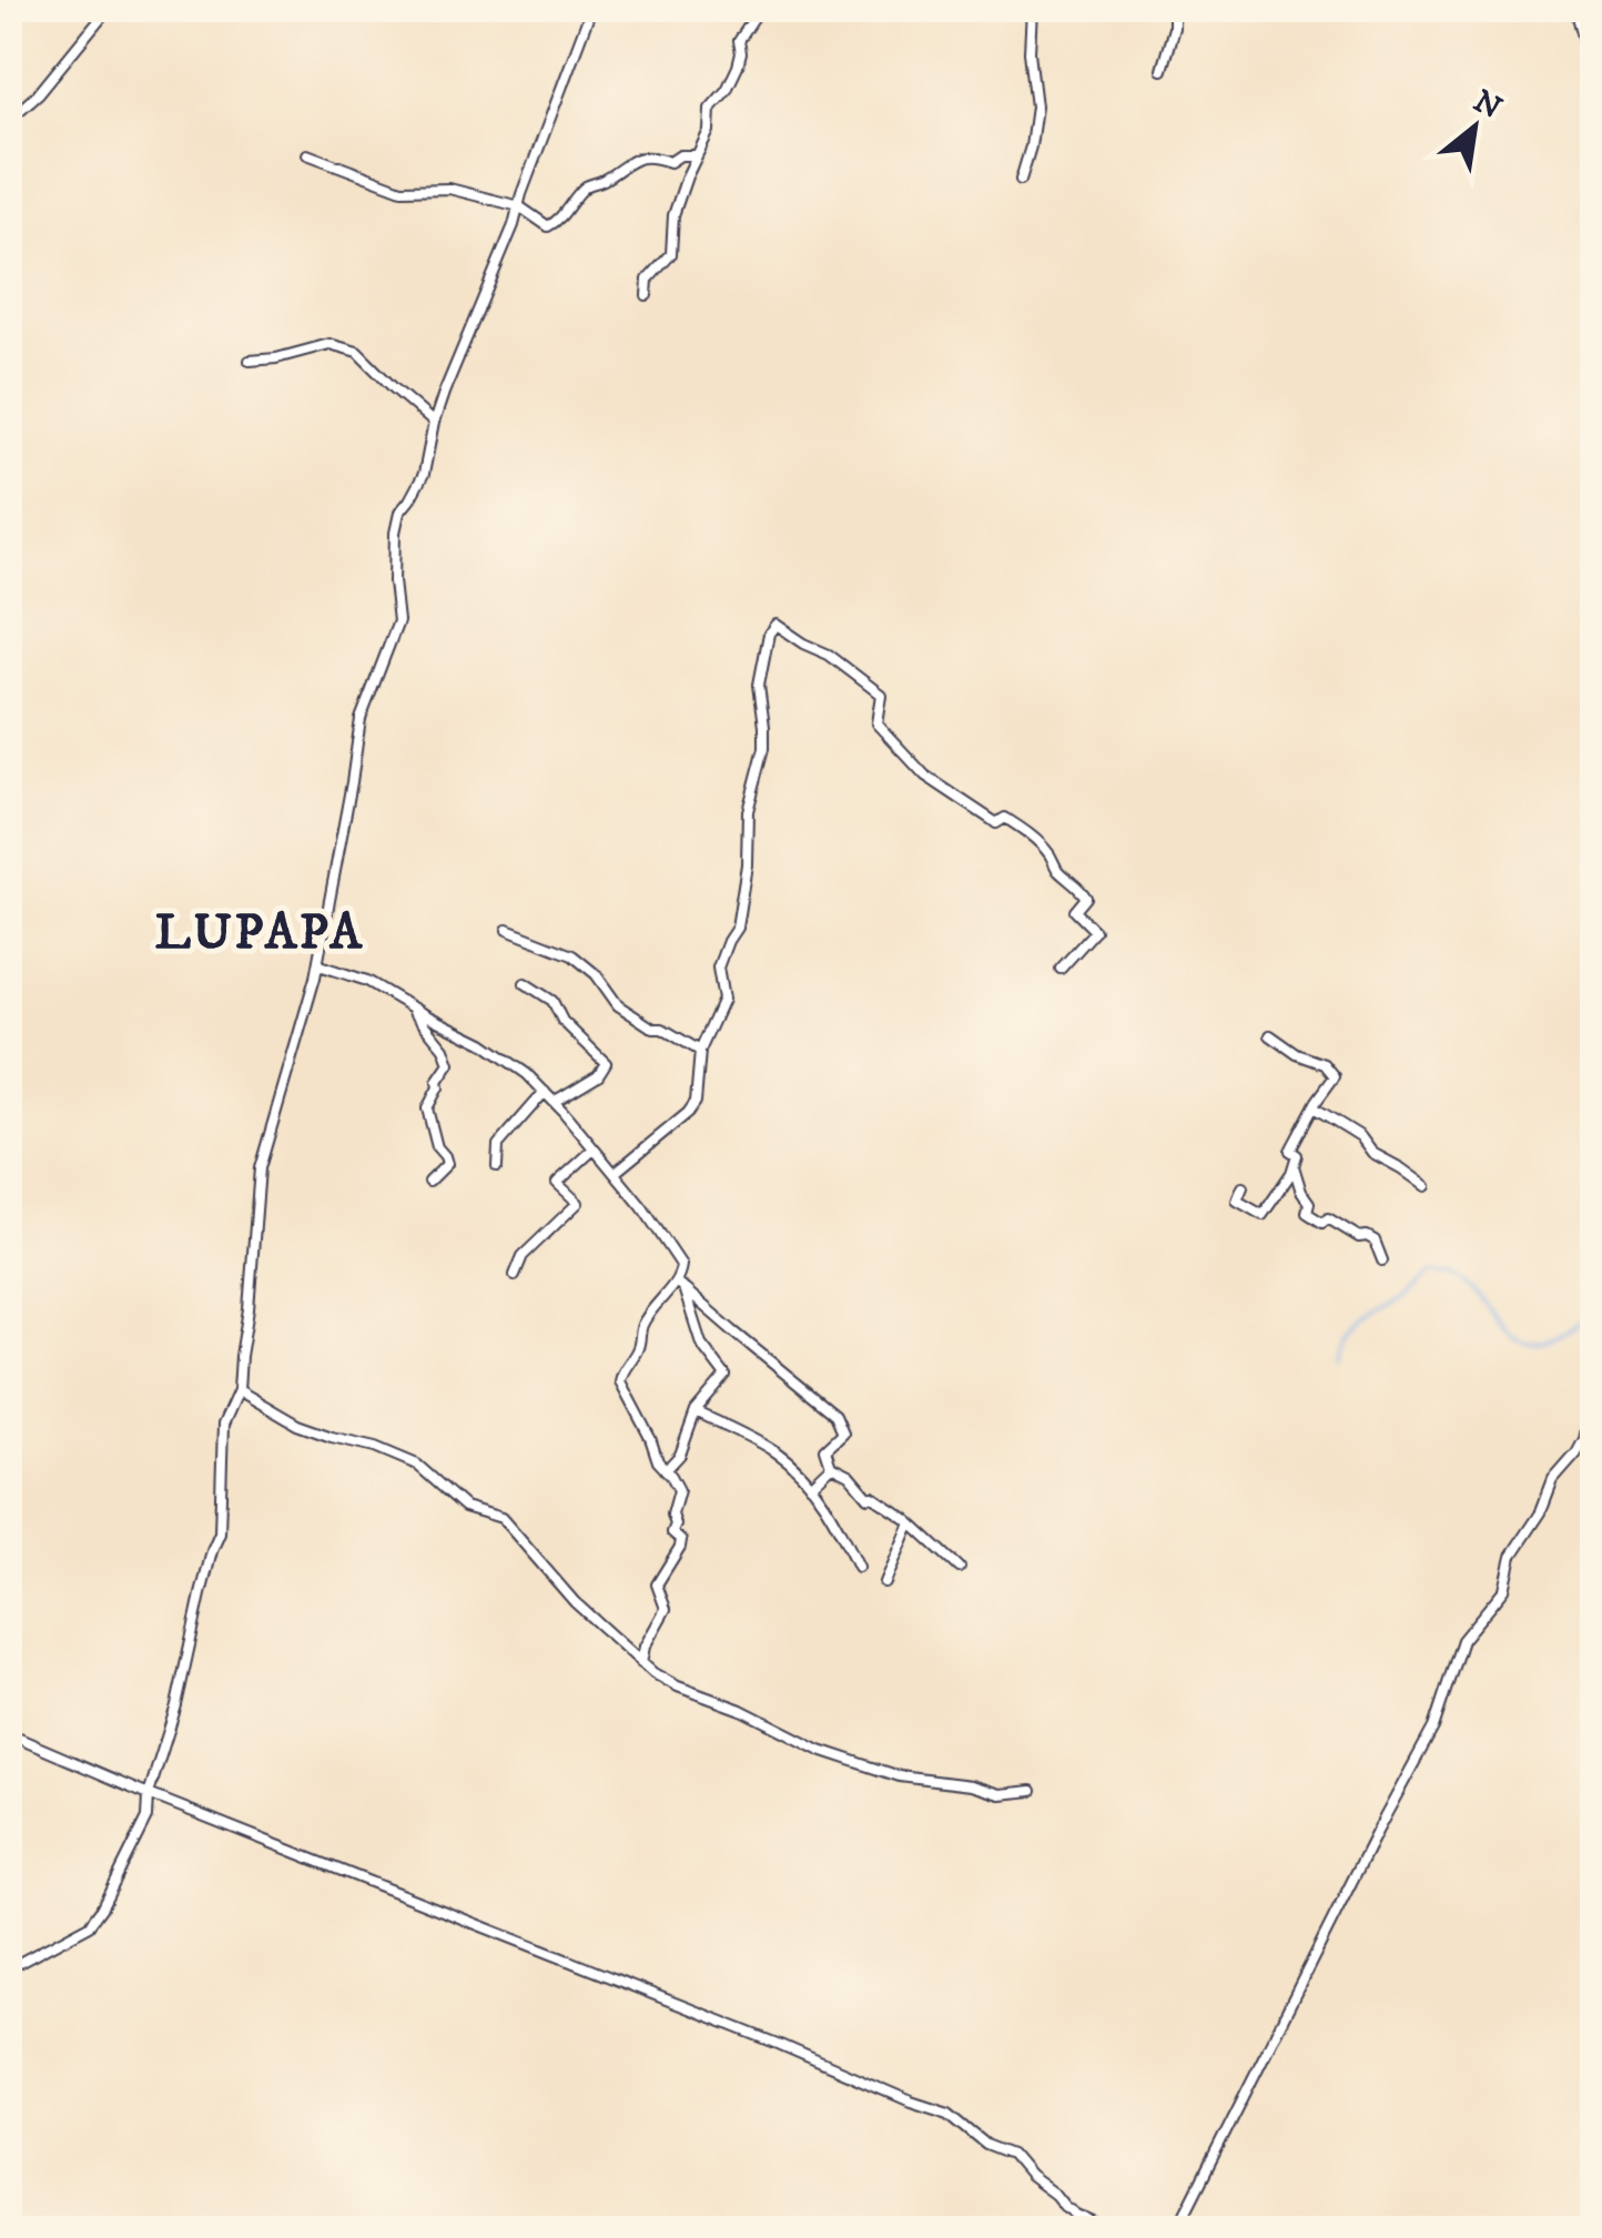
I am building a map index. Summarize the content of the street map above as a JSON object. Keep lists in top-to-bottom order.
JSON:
{
  "districts": ["LUPAPA"],
  "north": "top right"
}
